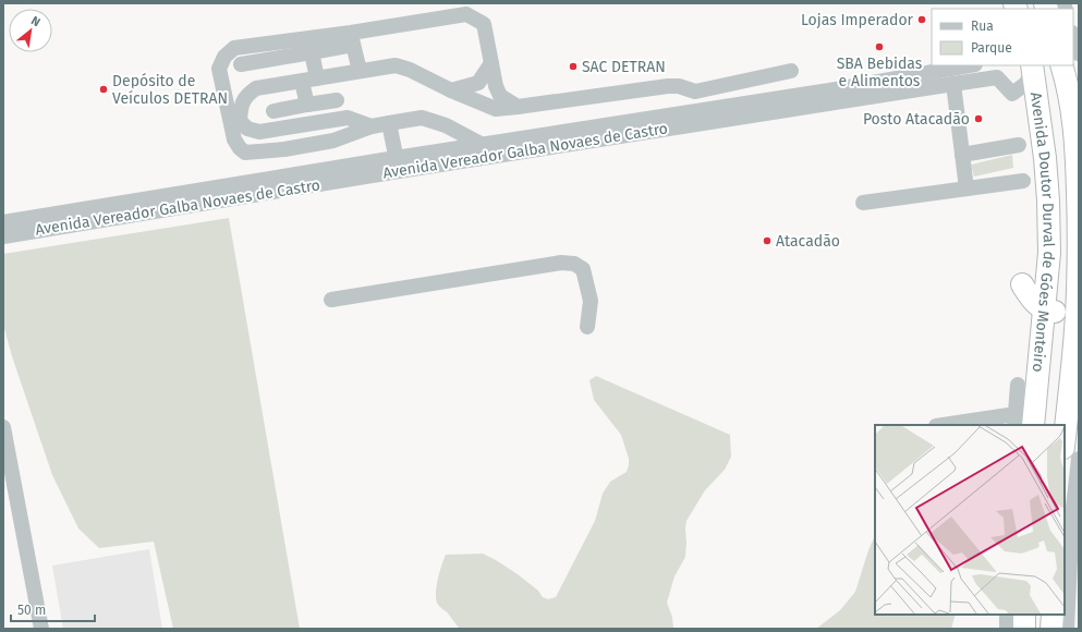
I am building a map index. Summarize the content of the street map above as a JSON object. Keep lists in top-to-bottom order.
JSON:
{
  "streets": {
    "highway": ["Avenida Doutor Durval de Góes Monteiro"],
    "street": ["Avenida Vereador Galba Novaes de Castro"]
  },
  "crossings": [
    ["Avenida Vereador Galba Novaes de Castro", "Avenida Doutor Durval de Góes Monteiro"]
  ],
  "places": [
    "Lojas Imperador",
    "SBA Bebidas e Alimentos",
    "SAC DETRAN",
    "Depósito de Veículos DETRAN",
    "Posto Atacadão",
    "Atacadão"
  ],
  "legend": ["Rua", "Parque"],
  "scale_bar": "50 m",
  "north": "top right"
}
